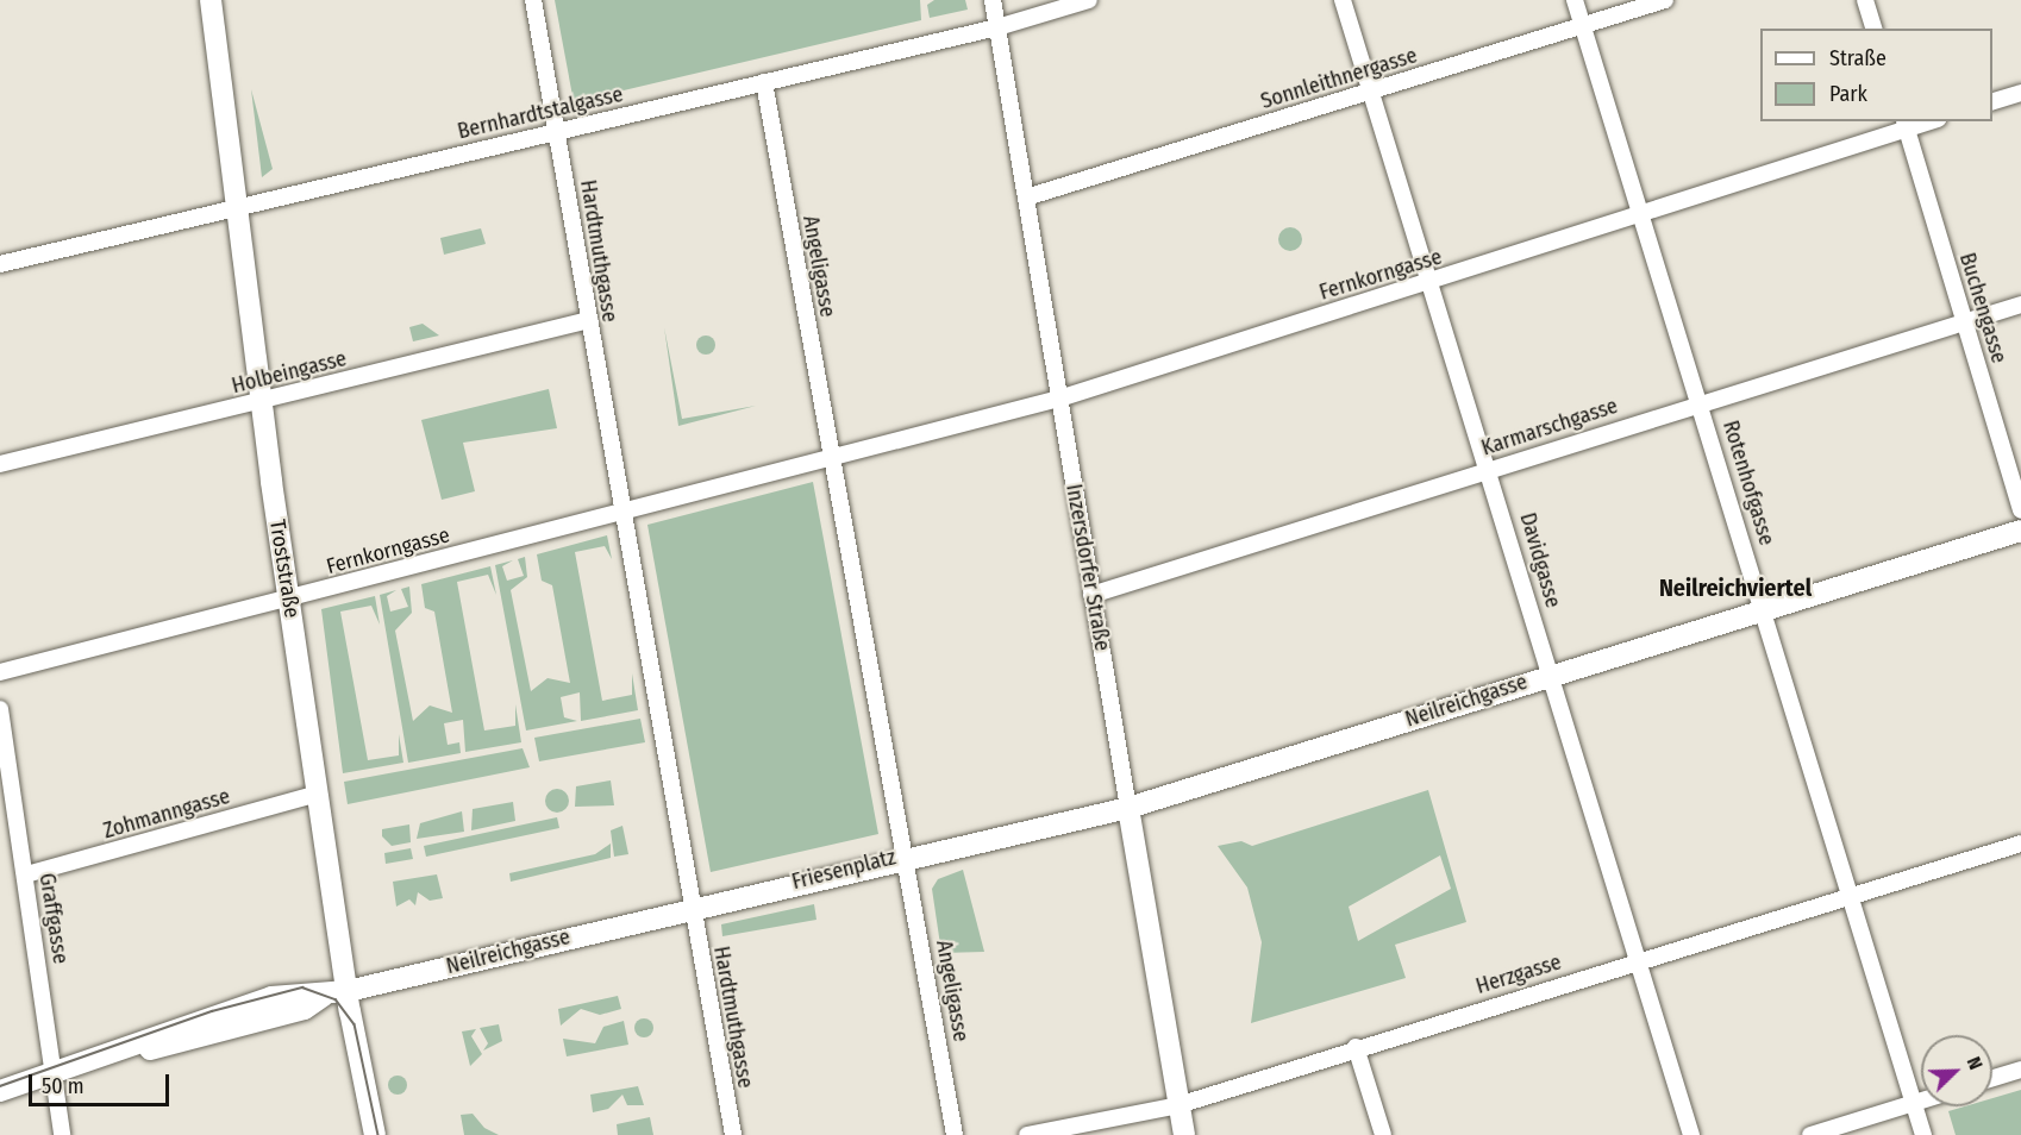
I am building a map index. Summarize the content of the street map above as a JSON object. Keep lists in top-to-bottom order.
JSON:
{
  "streets": {
    "street": [
      "Sonnleithnergasse",
      "Bernhardtstalgasse",
      "Hardtmuthgasse",
      "Angeligasse",
      "Fernkorngasse",
      "Buchengasse",
      "Holbeingasse",
      "Karmarschgasse",
      "Rotenhofgasse",
      "Davidgasse",
      "Inzersdorfer Straße",
      "Troststraße",
      "Neilreichgasse",
      "Zohmanngasse",
      "Friesenplatz",
      "Graffgasse",
      "Herzgasse"
    ]
  },
  "crossings": [
    ["Sonnleithnergasse", "Rotenhofgasse"],
    ["Sonnleithnergasse", "Davidgasse"],
    ["Sonnleithnergasse", "Inzersdorfer Straße"],
    ["Bernhardtstalgasse", "Hardtmuthgasse"],
    ["Bernhardtstalgasse", "Angeligasse"],
    ["Bernhardtstalgasse", "Inzersdorfer Straße"],
    ["Bernhardtstalgasse", "Troststraße"],
    ["Hardtmuthgasse", "Fernkorngasse"],
    ["Hardtmuthgasse", "Holbeingasse"],
    ["Hardtmuthgasse", "Neilreichgasse"],
    ["Hardtmuthgasse", "Friesenplatz"],
    ["Angeligasse", "Fernkorngasse"],
    ["Angeligasse", "Neilreichgasse"],
    ["Angeligasse", "Friesenplatz"],
    ["Fernkorngasse", "Buchengasse"],
    ["Fernkorngasse", "Rotenhofgasse"],
    ["Fernkorngasse", "Davidgasse"],
    ["Fernkorngasse", "Inzersdorfer Straße"],
    ["Fernkorngasse", "Troststraße"],
    ["Fernkorngasse", "Friesenplatz"],
    ["Buchengasse", "Karmarschgasse"],
    ["Holbeingasse", "Troststraße"],
    ["Karmarschgasse", "Rotenhofgasse"],
    ["Karmarschgasse", "Davidgasse"],
    ["Karmarschgasse", "Inzersdorfer Straße"],
    ["Rotenhofgasse", "Neilreichgasse"],
    ["Rotenhofgasse", "Herzgasse"],
    ["Davidgasse", "Neilreichgasse"],
    ["Davidgasse", "Herzgasse"],
    ["Inzersdorfer Straße", "Neilreichgasse"],
    ["Inzersdorfer Straße", "Herzgasse"],
    ["Troststraße", "Neilreichgasse"],
    ["Troststraße", "Zohmanngasse"],
    ["Neilreichgasse", "Friesenplatz"],
    ["Neilreichgasse", "Graffgasse"],
    ["Zohmanngasse", "Graffgasse"]
  ],
  "districts": ["Neilreichviertel"],
  "legend": ["Straße", "Park"],
  "scale_bar": "50 m",
  "north": "top right"
}
